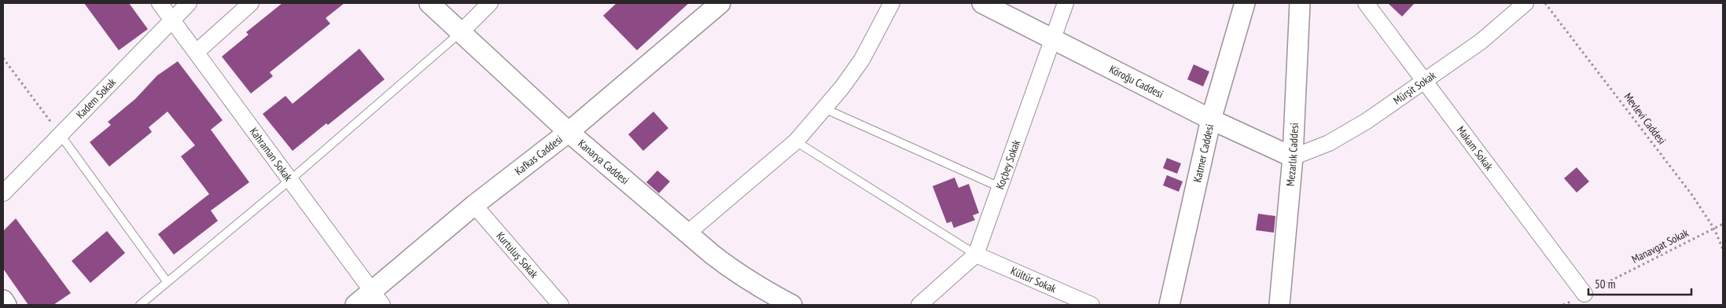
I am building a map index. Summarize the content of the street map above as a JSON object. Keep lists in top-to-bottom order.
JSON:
{
  "streets": {
    "street": [
      "Köroğu Caddesi",
      "Mürşit Sokak",
      "Kadem Sokak",
      "Makam Sokak",
      "Katmer Caddesi",
      "Kahraman Sokak",
      "Mezarlık Caddesi",
      "Kafkas Caddesi",
      "Kanarya Caddesi",
      "Koçbey Sokak",
      "Kurtuluş Sokak",
      "Kültür Sokak"
    ],
    "path": ["Mevlevi Caddesi", "Manavgat Sokak"]
  },
  "crossings": [
    ["Köroğu Caddesi", "Mürşit Sokak"],
    ["Köroğu Caddesi", "Katmer Caddesi"],
    ["Köroğu Caddesi", "Mezarlık Caddesi"],
    ["Köroğu Caddesi", "Koçbey Sokak"],
    ["Mürşit Sokak", "Makam Sokak"],
    ["Mürşit Sokak", "Mezarlık Caddesi"],
    ["Kadem Sokak", "Kahraman Sokak"],
    ["Mevlevi Caddesi", "Manavgat Sokak"],
    ["Makam Sokak", "Manavgat Sokak"],
    ["Kahraman Sokak", "Kafkas Caddesi"],
    ["Kafkas Caddesi", "Kanarya Caddesi"],
    ["Kafkas Caddesi", "Kurtuluş Sokak"],
    ["Koçbey Sokak", "Kültür Sokak"]
  ],
  "scale_bar": "50 m"
}
